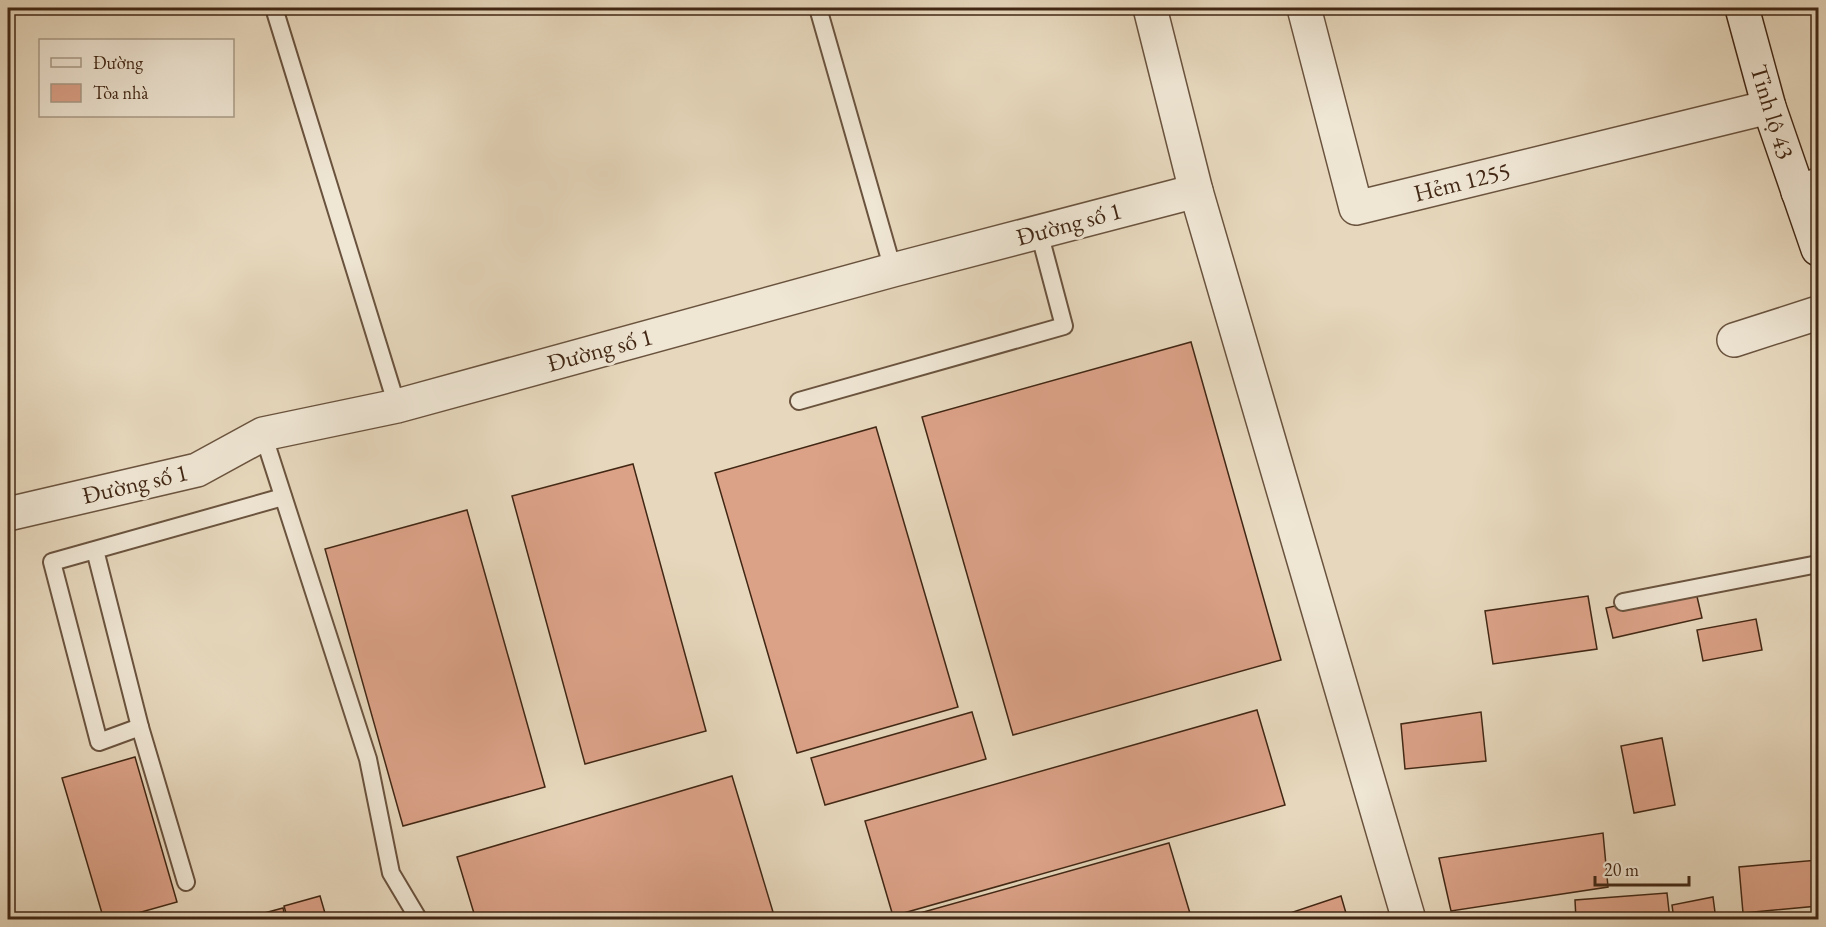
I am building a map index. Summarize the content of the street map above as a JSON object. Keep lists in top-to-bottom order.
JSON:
{
  "streets": {
    "street": ["Tỉnh lộ 43", "Hẻm 1255", "Đường số 1"]
  },
  "crossings": [
    ["Tỉnh lộ 43", "Hẻm 1255"]
  ],
  "legend": ["Đường", "Tòa nhà"],
  "scale_bar": "20 m"
}
